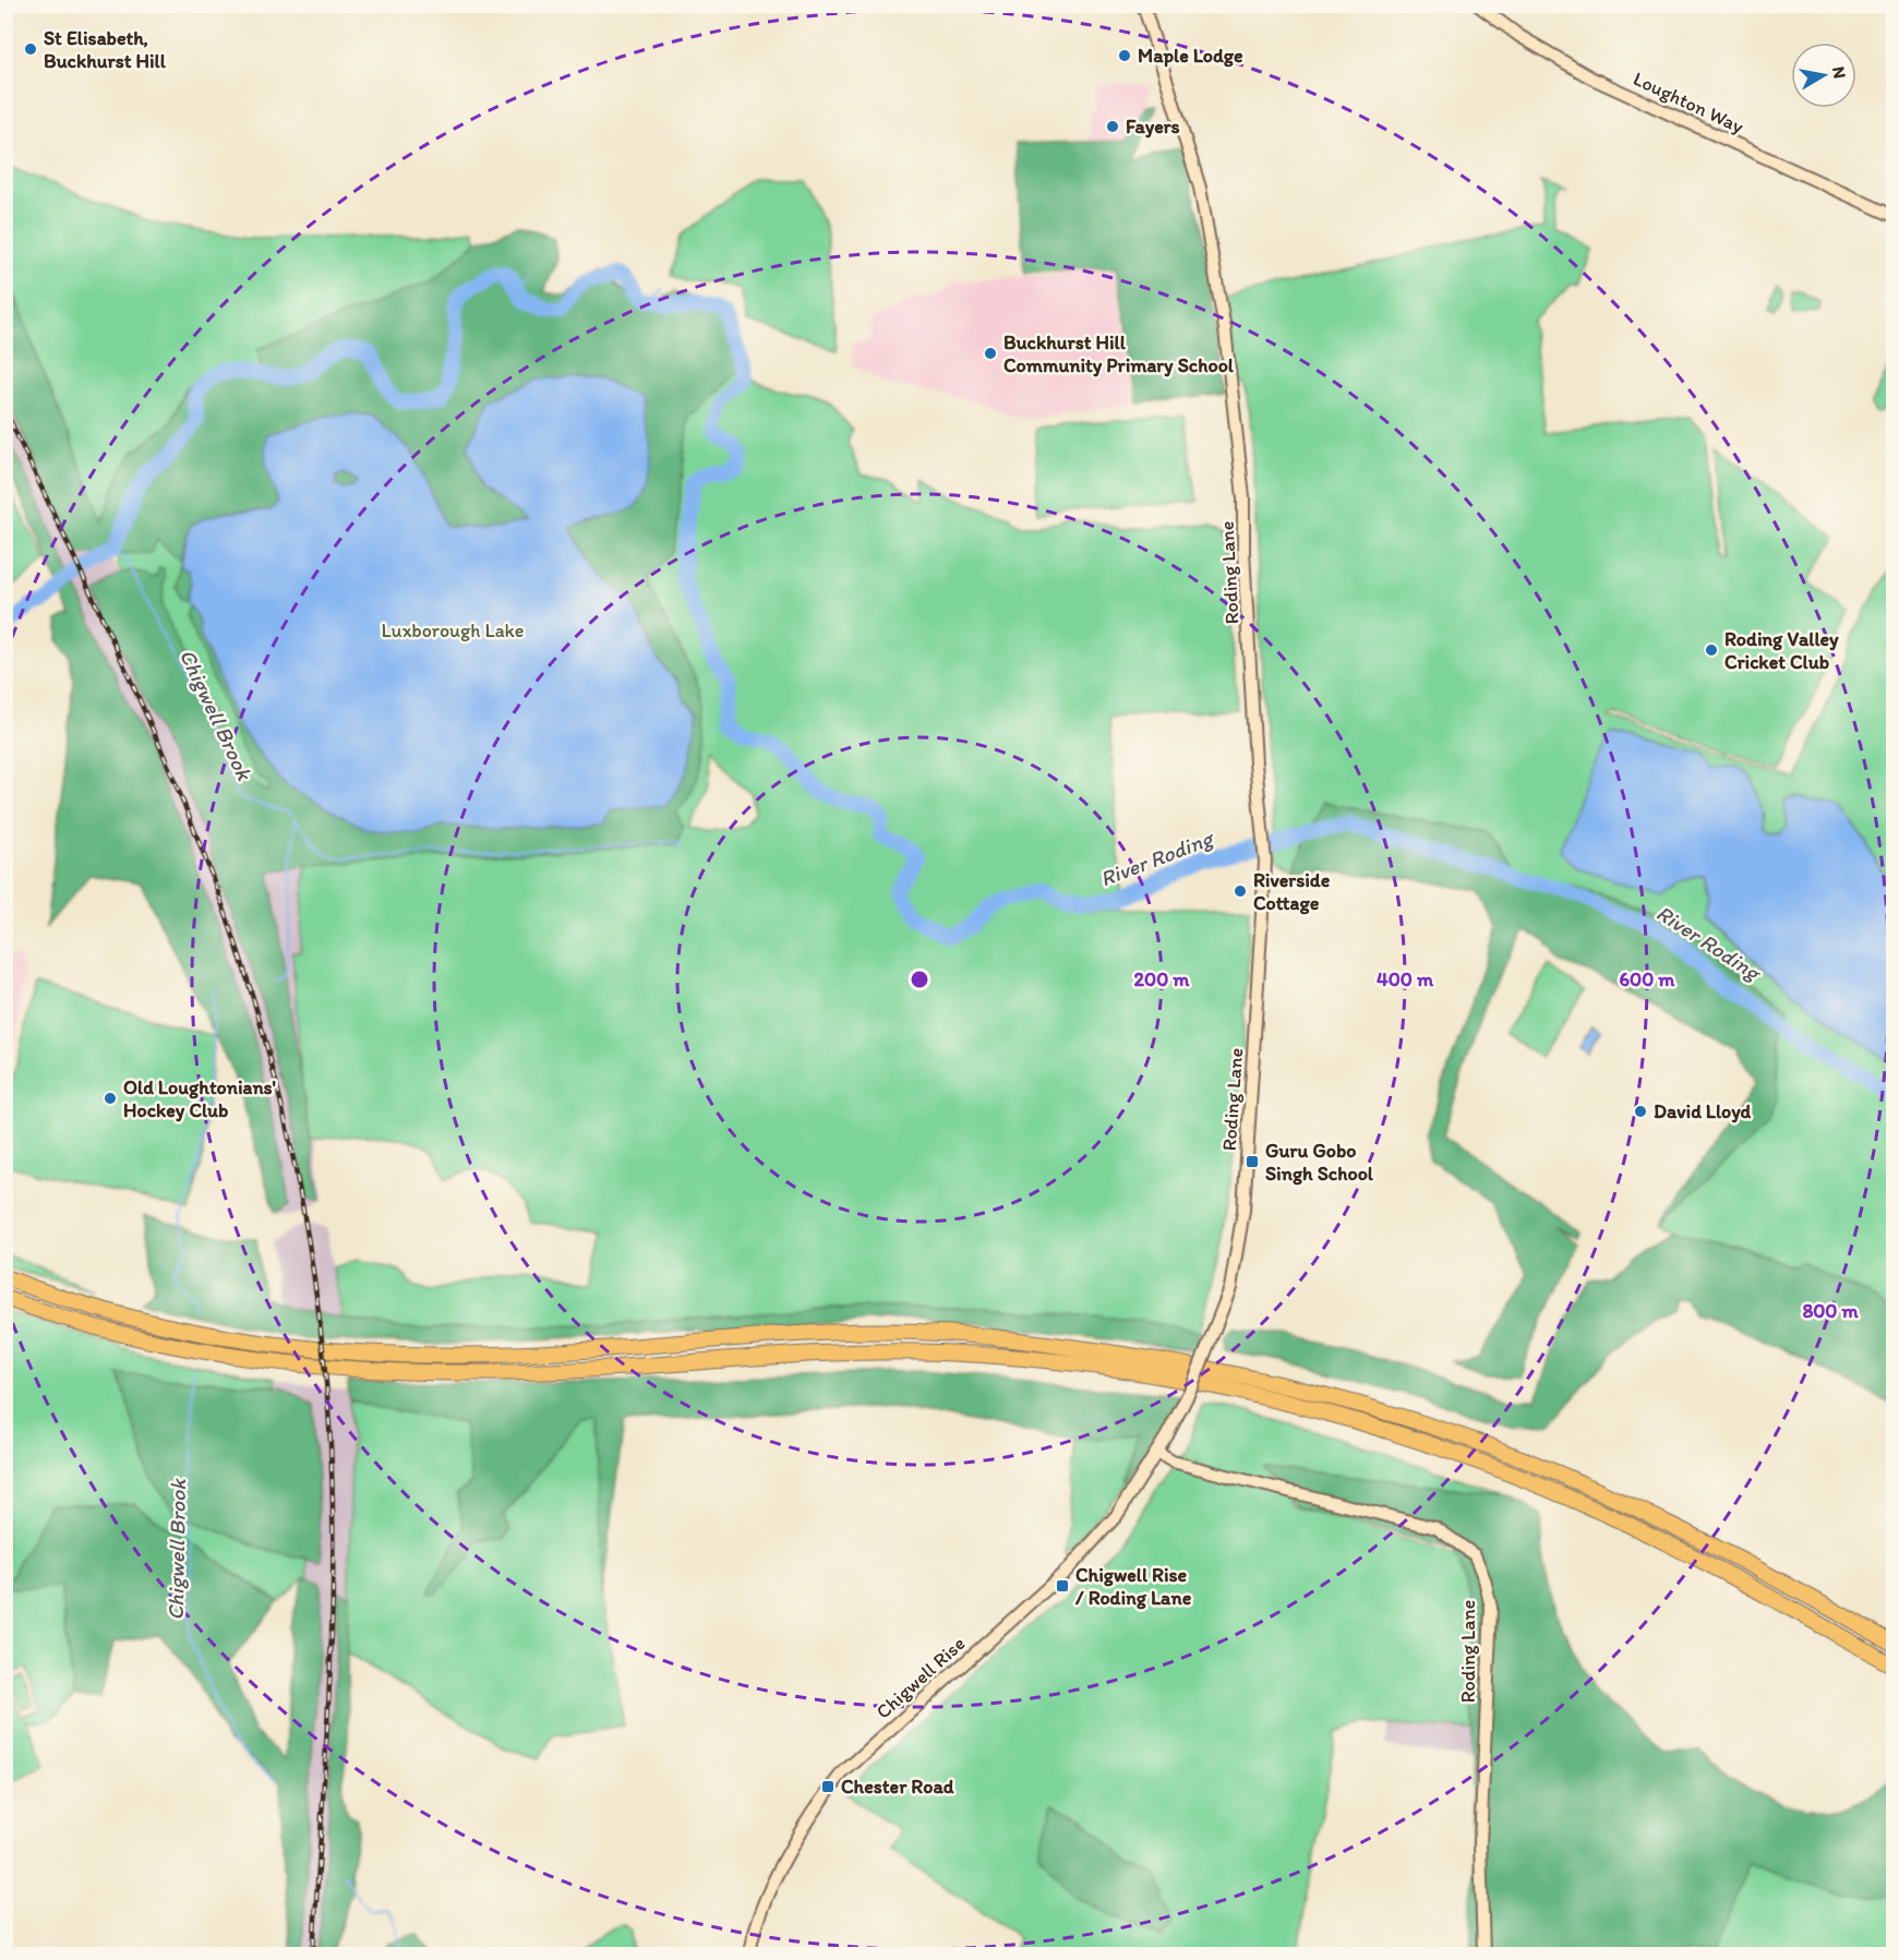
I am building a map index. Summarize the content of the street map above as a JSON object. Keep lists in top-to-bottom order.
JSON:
{
  "streets": {
    "main road": ["Loughton Way", "Roding Lane", "Chigwell Rise"]
  },
  "crossings": [
    ["Roding Lane", "Chigwell Rise"]
  ],
  "water": ["Chigwell Brook", "River Roding"],
  "parks": ["Luxborough Lake"],
  "places": {
    "other": [
      "St Elisabeth, Buckhurst Hill",
      "Maple Lodge",
      "Fayers",
      "Buckhurst Hill Community Primary School",
      "Roding Valley Cricket Club",
      "Riverside Cottage",
      "Old Loughtonians' Hockey Club",
      "David Lloyd"
    ],
    "transit": ["Guru Gobo Singh School", "Chigwell Rise / Roding Lane", "Chester Road"]
  },
  "north": "right",
  "rings": [
    "200 m",
    "400 m",
    "600 m",
    "800 m"
  ]
}
